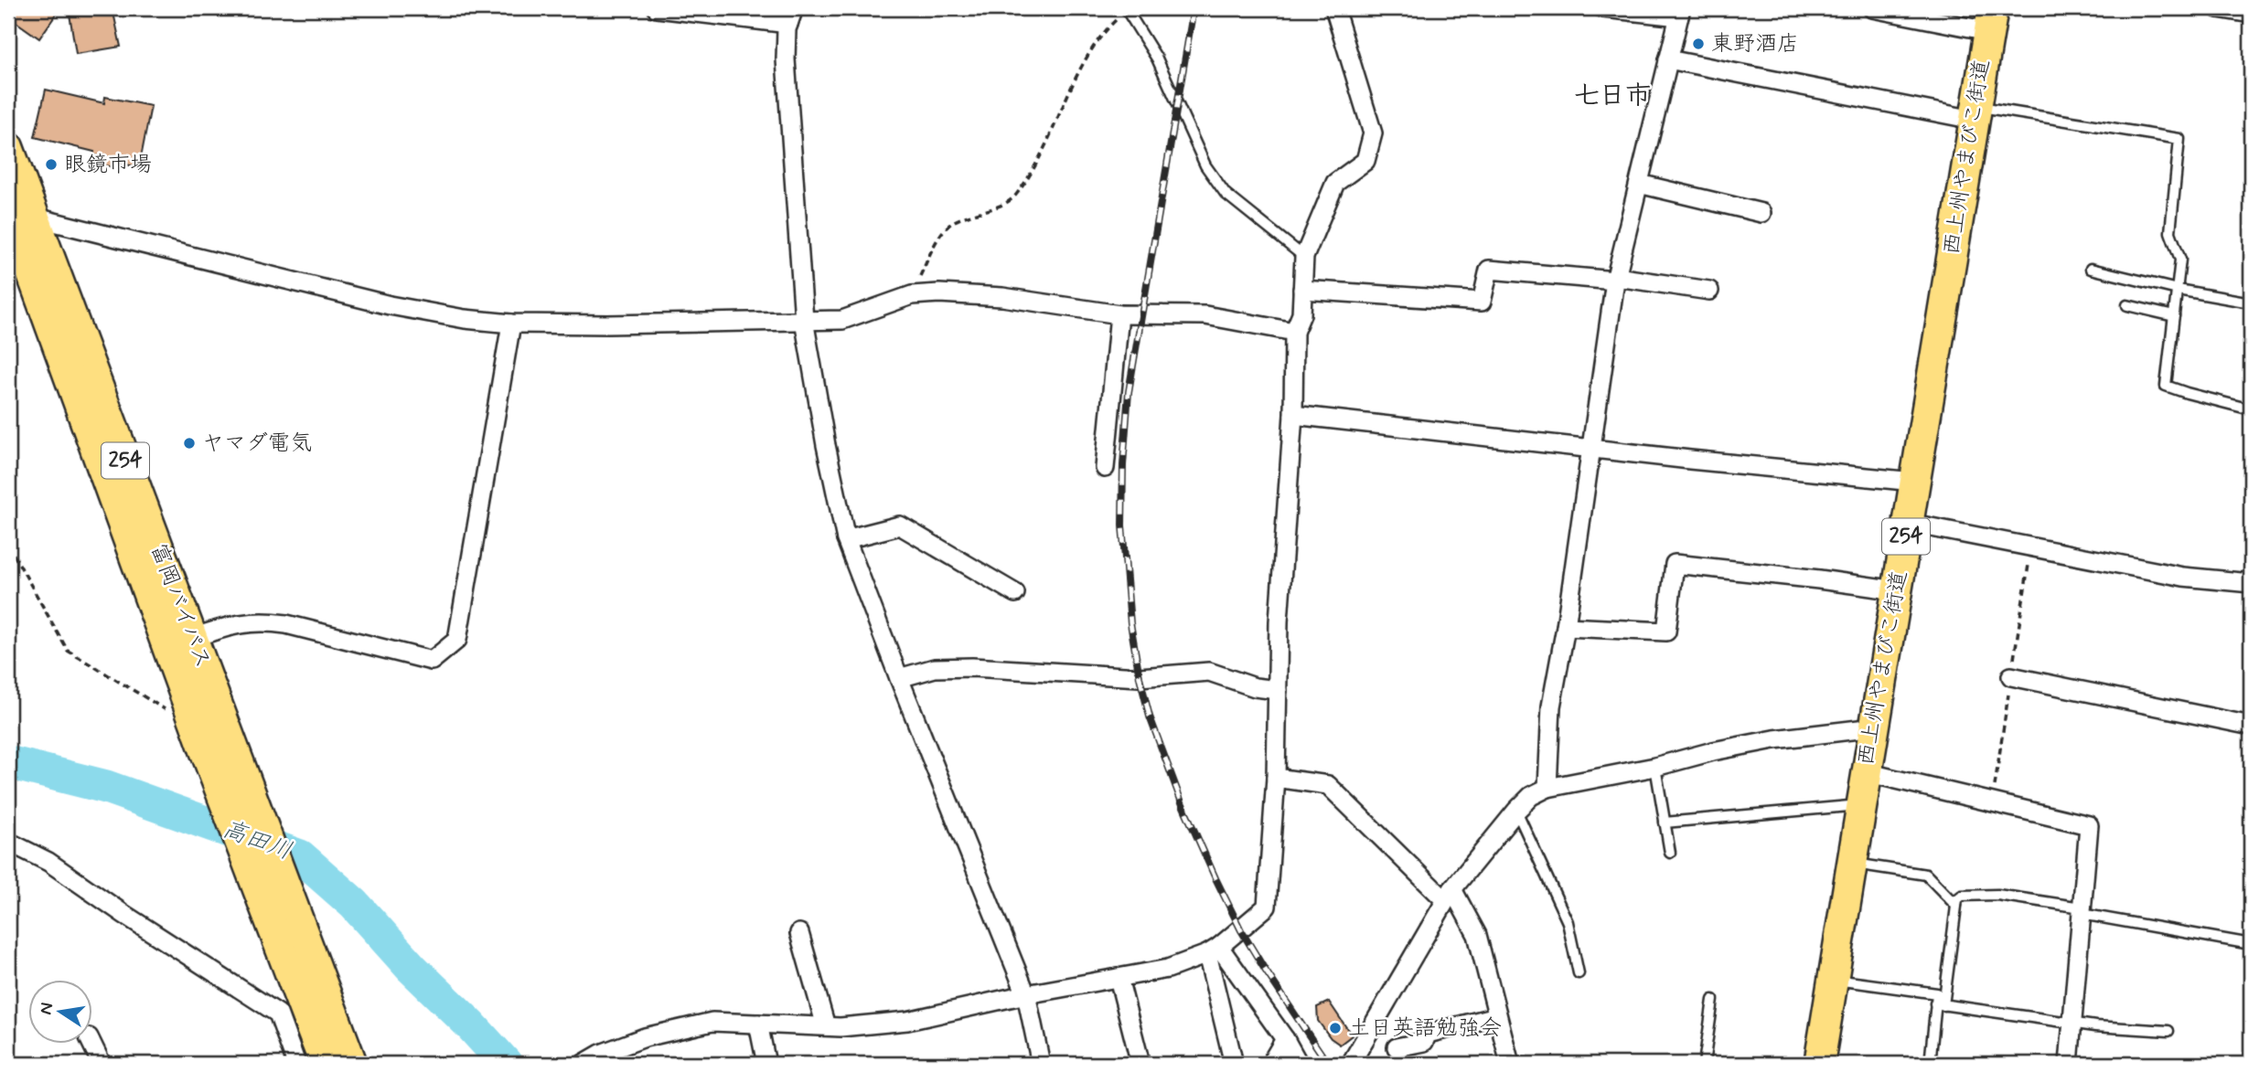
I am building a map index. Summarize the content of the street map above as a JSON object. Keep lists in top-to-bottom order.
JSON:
{
  "streets": {
    "highway": ["西上州やまびこ街道", "254", "富岡バイパス"]
  },
  "districts": ["七日市"],
  "water": ["高田川"],
  "places": [
    "東野酒店",
    "眼鏡市場",
    "ヤマダ電気",
    "土日英語勉強会"
  ],
  "north": "left"
}
